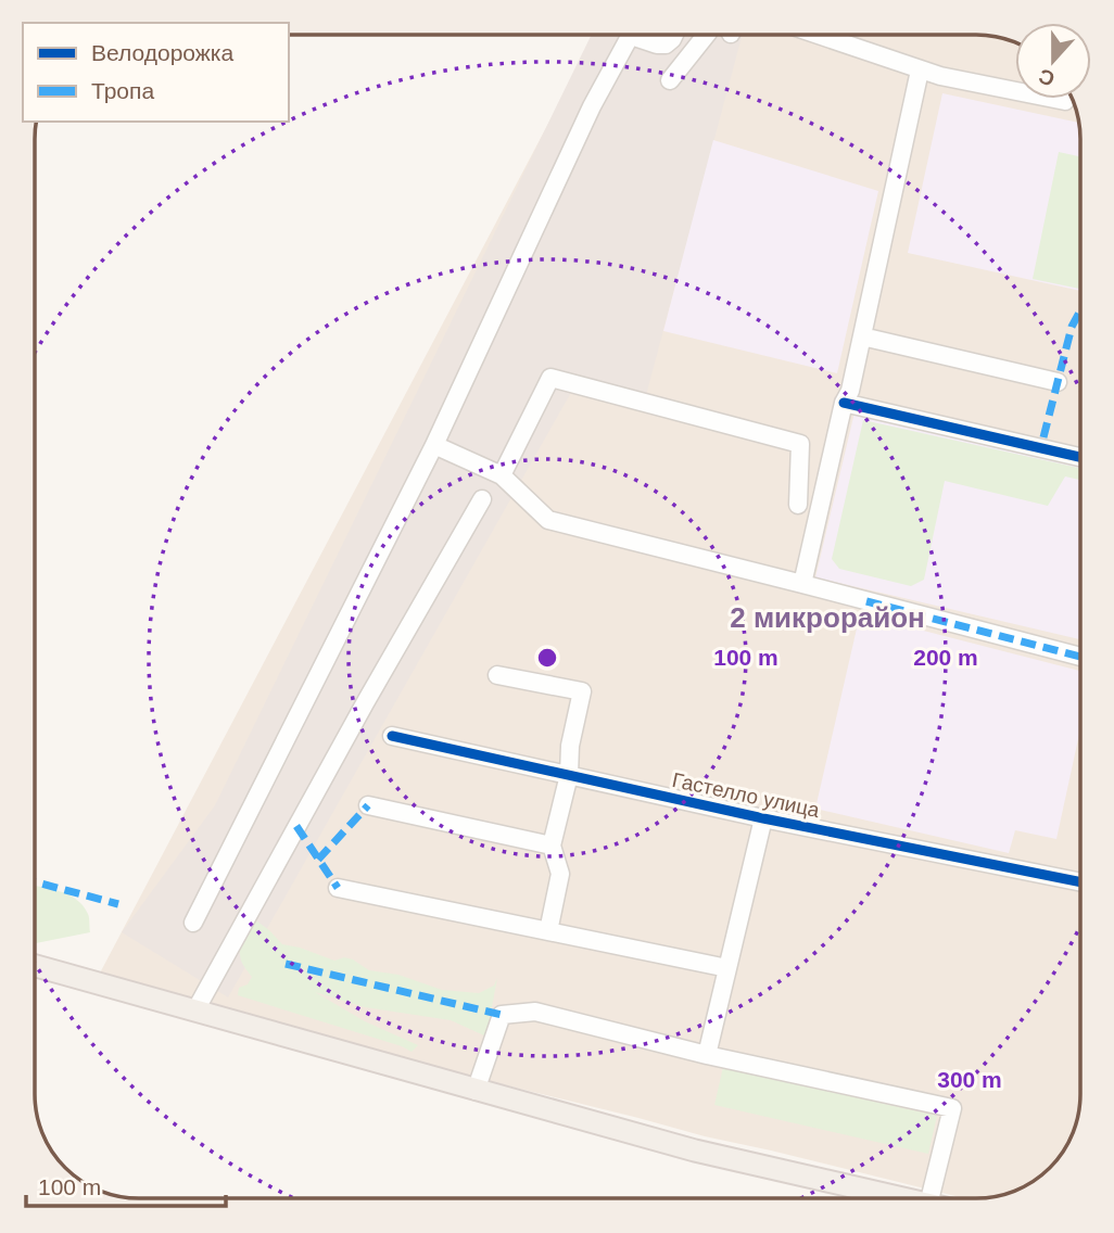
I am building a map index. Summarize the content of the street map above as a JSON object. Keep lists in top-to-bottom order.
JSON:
{
  "streets": {
    "street": ["Гастелло улица"]
  },
  "districts": ["2 микрорайон"],
  "legend": ["Велодорожка", "Тропа"],
  "scale_bar": "100 m",
  "north": "bottom",
  "rings": ["100 m", "200 m", "300 m"]
}
